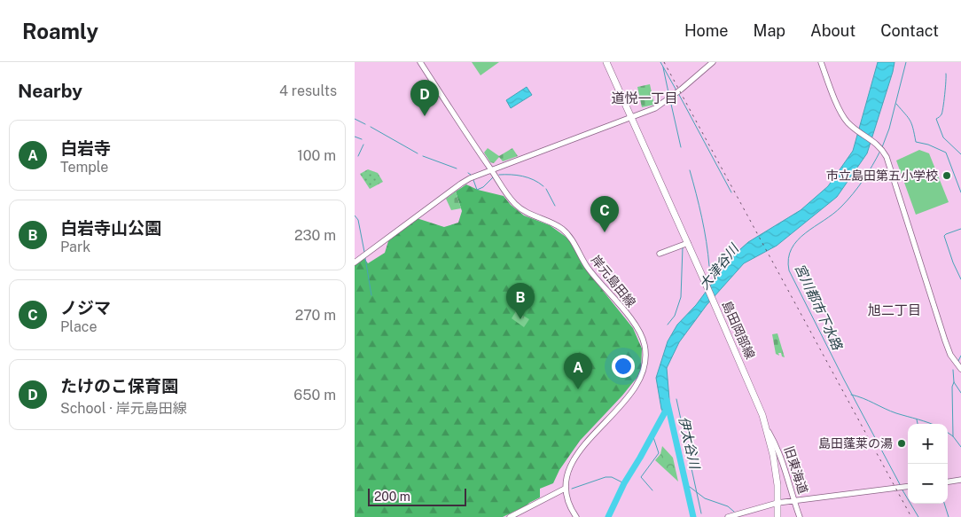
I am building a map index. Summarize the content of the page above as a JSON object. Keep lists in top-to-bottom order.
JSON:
{
  "streets": {
    "main road": ["島田岡部線"],
    "street": ["岸元島田線", "旧東海道"]
  },
  "crossings": [
    ["島田岡部線", "旧東海道"]
  ],
  "districts": ["道悦一丁目", "旭二丁目"],
  "water": ["大津谷川", "宮川都市下水路", "伊太谷川"],
  "places": ["市立島田第五小学校", "島田蓬莱の湯"],
  "scale_bar": "200 m",
  "page": {
    "header": "Roamly",
    "nav": [
      "Home",
      "Map",
      "About",
      "Contact"
    ],
    "heading": ["Nearby", "4 results"],
    "pins": [
      "D",
      "C",
      "B",
      "A"
    ],
    "list": [
      {
        "mark": "A",
        "name": "白岩寺",
        "note": "Temple",
        "value": "100 m"
      },
      {
        "mark": "B",
        "name": "白岩寺山公園",
        "note": "Park",
        "value": "230 m"
      },
      {
        "mark": "C",
        "name": "ノジマ",
        "note": "Place",
        "value": "270 m"
      },
      {
        "mark": "D",
        "name": "たけのこ保育園",
        "note": "School · 岸元島田線",
        "value": "650 m"
      }
    ],
    "map_buttons": ["+", "−"],
    "scale": "200 m"
  }
}
